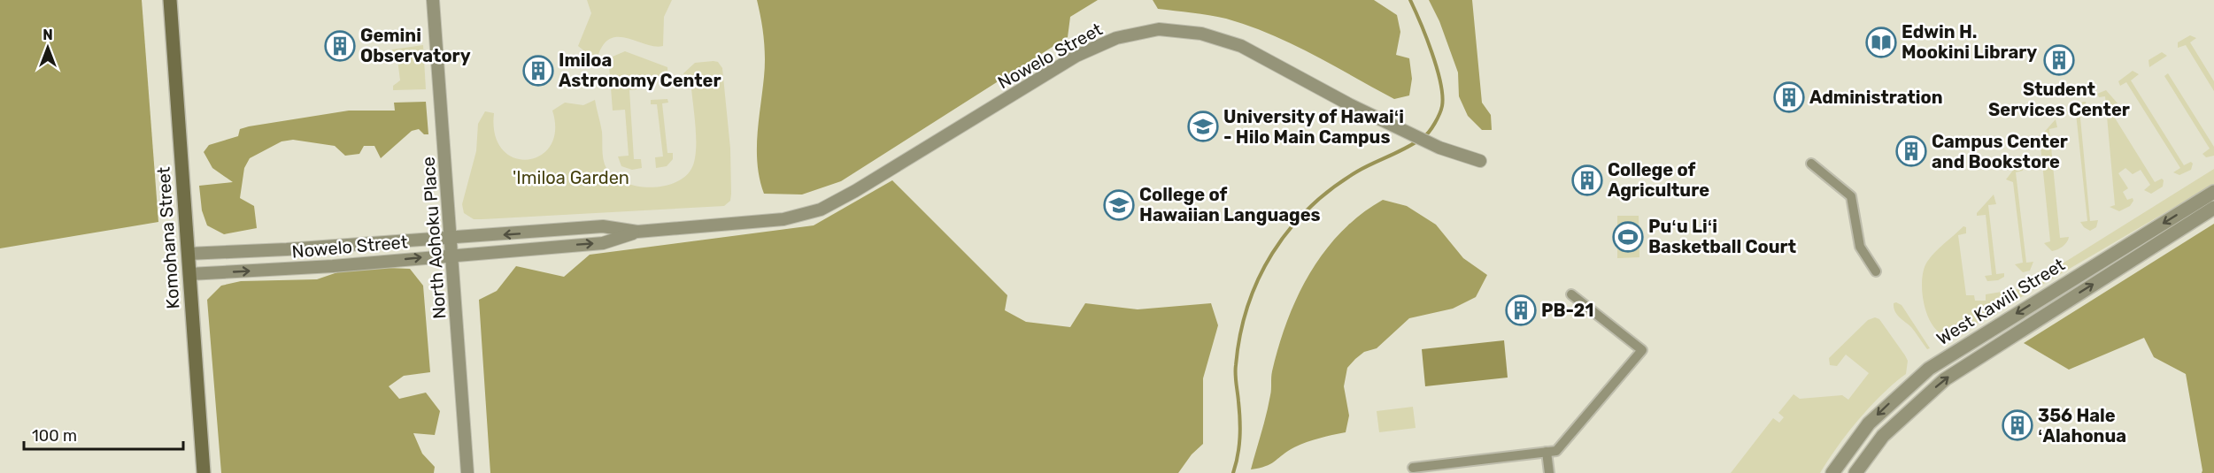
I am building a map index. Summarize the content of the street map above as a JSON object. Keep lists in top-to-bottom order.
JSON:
{
  "streets": {
    "main road": ["Komohana Street"],
    "street": ["Nowelo Street", "North Aohoku Place", "West Kawili Street"]
  },
  "crossings": [
    ["Nowelo Street", "Komohana Street"],
    ["Nowelo Street", "North Aohoku Place"]
  ],
  "parks": ["'Imiloa Garden"],
  "places": {
    "library": ["Edwin H. Mookini Library"],
    "building": [
      "Gemini Observatory",
      "Student Services Center",
      "Imiloa Astronomy Center",
      "Administration",
      "Campus Center and Bookstore",
      "College of Agriculture",
      "PB-21",
      "356 Hale ʻAlahonua"
    ],
    "school or university": ["University of Hawaiʻi - Hilo Main Campus", "College of Hawaiian Languages"],
    "sports": ["Puʻu Liʻi Basketball Court"]
  },
  "scale_bar": "100 m",
  "north": "top"
}
